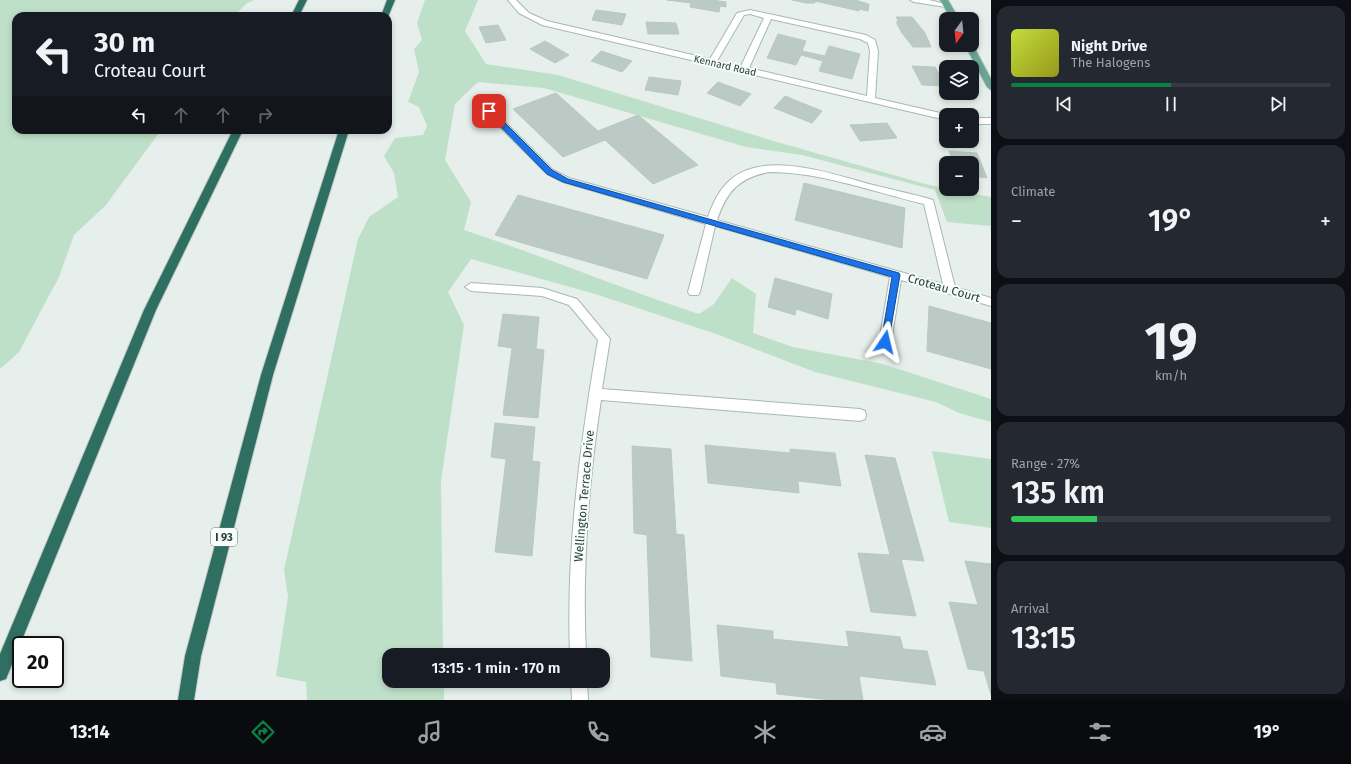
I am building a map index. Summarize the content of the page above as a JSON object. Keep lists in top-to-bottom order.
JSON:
{
  "streets": {
    "highway": ["I 93"],
    "street": ["Kennard Road", "Croteau Court", "Wellington Terrace Drive"]
  },
  "north": "bottom",
  "page": {
    "map_buttons": ["+", "−"],
    "turn": ["30 m", "Croteau Court"],
    "song": ["Night Drive", "The Halogens"],
    "tile": [
      "Climate",
      ["19", "km/h"],
      ["Range · 27%", "135 km"],
      ["Arrival", "13:15"]
    ],
    "heat": ["−", "19°", "+"],
    "limit": "20",
    "trip": "13:15 · 1 min · 170 m",
    "tabs": ["13:14", "19°"]
  }
}
